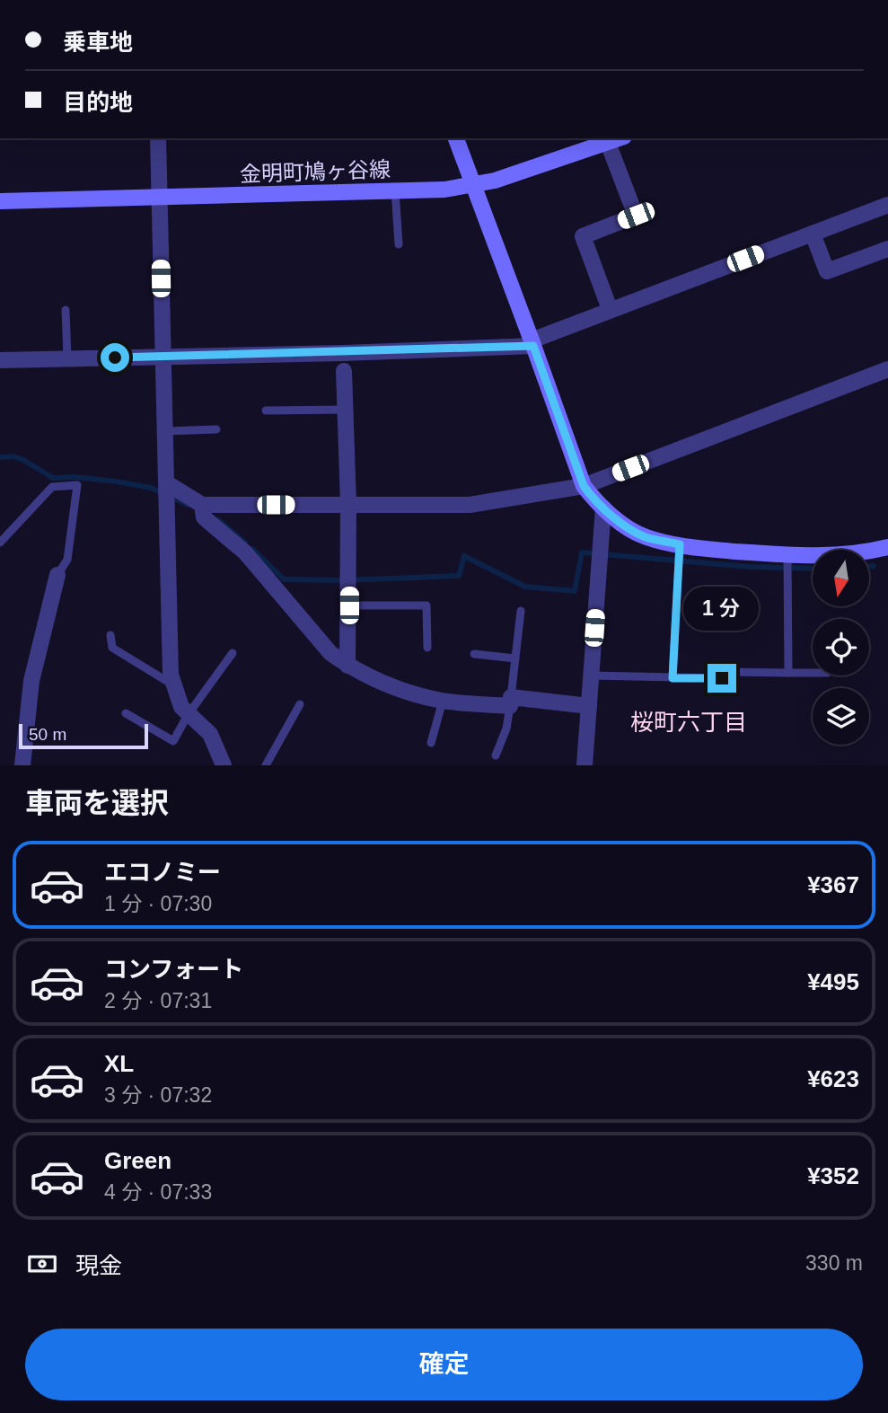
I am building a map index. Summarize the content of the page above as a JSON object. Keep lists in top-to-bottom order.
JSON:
{
  "streets": {
    "street": ["金明町鳩ヶ谷線"]
  },
  "districts": ["桜町六丁目"],
  "scale_bar": "50 m",
  "north": "bottom",
  "page": {
    "banner": ["乗車地", "目的地"],
    "bubble": "1 分",
    "scale": "50 m",
    "heading": "車両を選択",
    "list": [
      {
        "name": "エコノミー",
        "note": "1 分 · 07:30",
        "value": "¥367"
      },
      {
        "name": "コンフォート",
        "note": "2 分 · 07:31",
        "value": "¥495"
      },
      {
        "name": "XL",
        "note": "3 分 · 07:32",
        "value": "¥623"
      },
      {
        "name": "Green",
        "note": "4 分 · 07:33",
        "value": "¥352"
      }
    ],
    "pay": ["現金", "330 m"],
    "buttons": "確定"
  }
}
